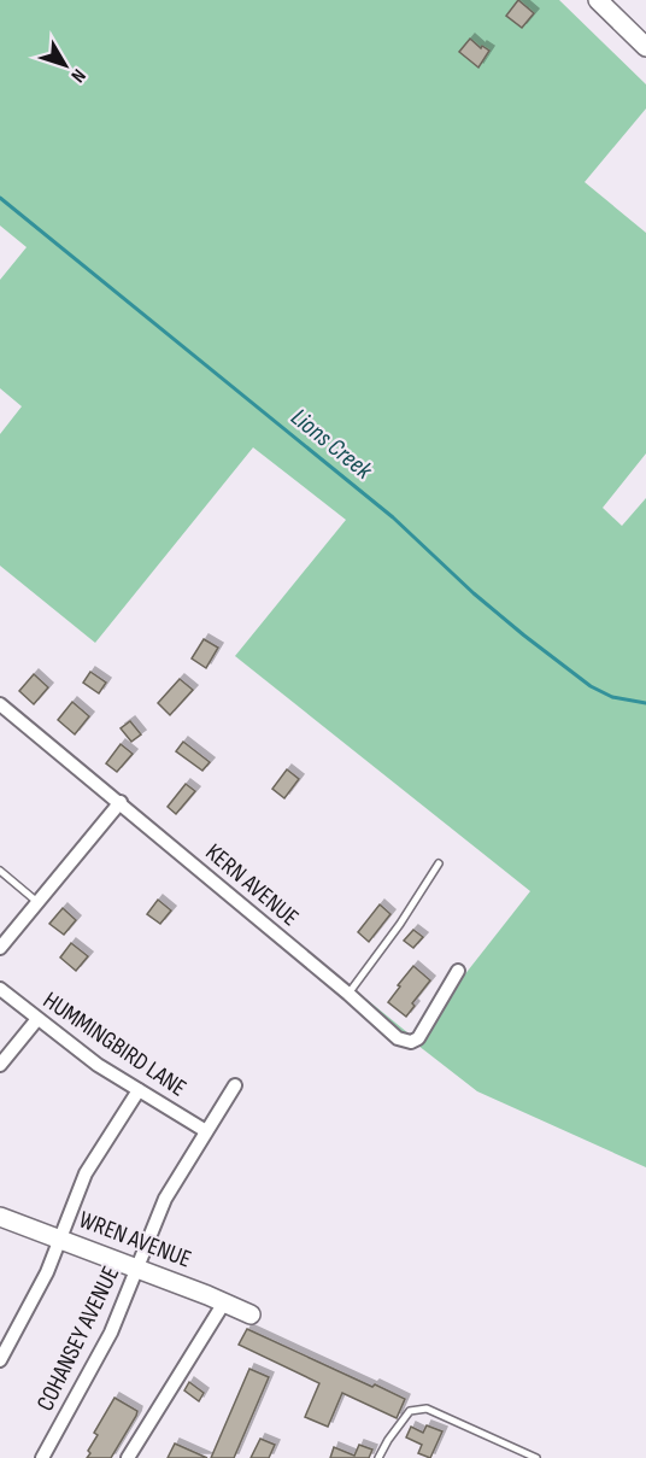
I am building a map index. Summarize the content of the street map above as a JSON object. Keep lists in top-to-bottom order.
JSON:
{
  "streets": {
    "street": [
      "KERN AVENUE",
      "HUMMINGBIRD LANE",
      "WREN AVENUE",
      "COHANSEY AVENUE"
    ]
  },
  "crossings": [
    ["HUMMINGBIRD LANE", "COHANSEY AVENUE"],
    ["WREN AVENUE", "COHANSEY AVENUE"]
  ],
  "water": ["Lions Creek"],
  "north": "bottom right"
}
